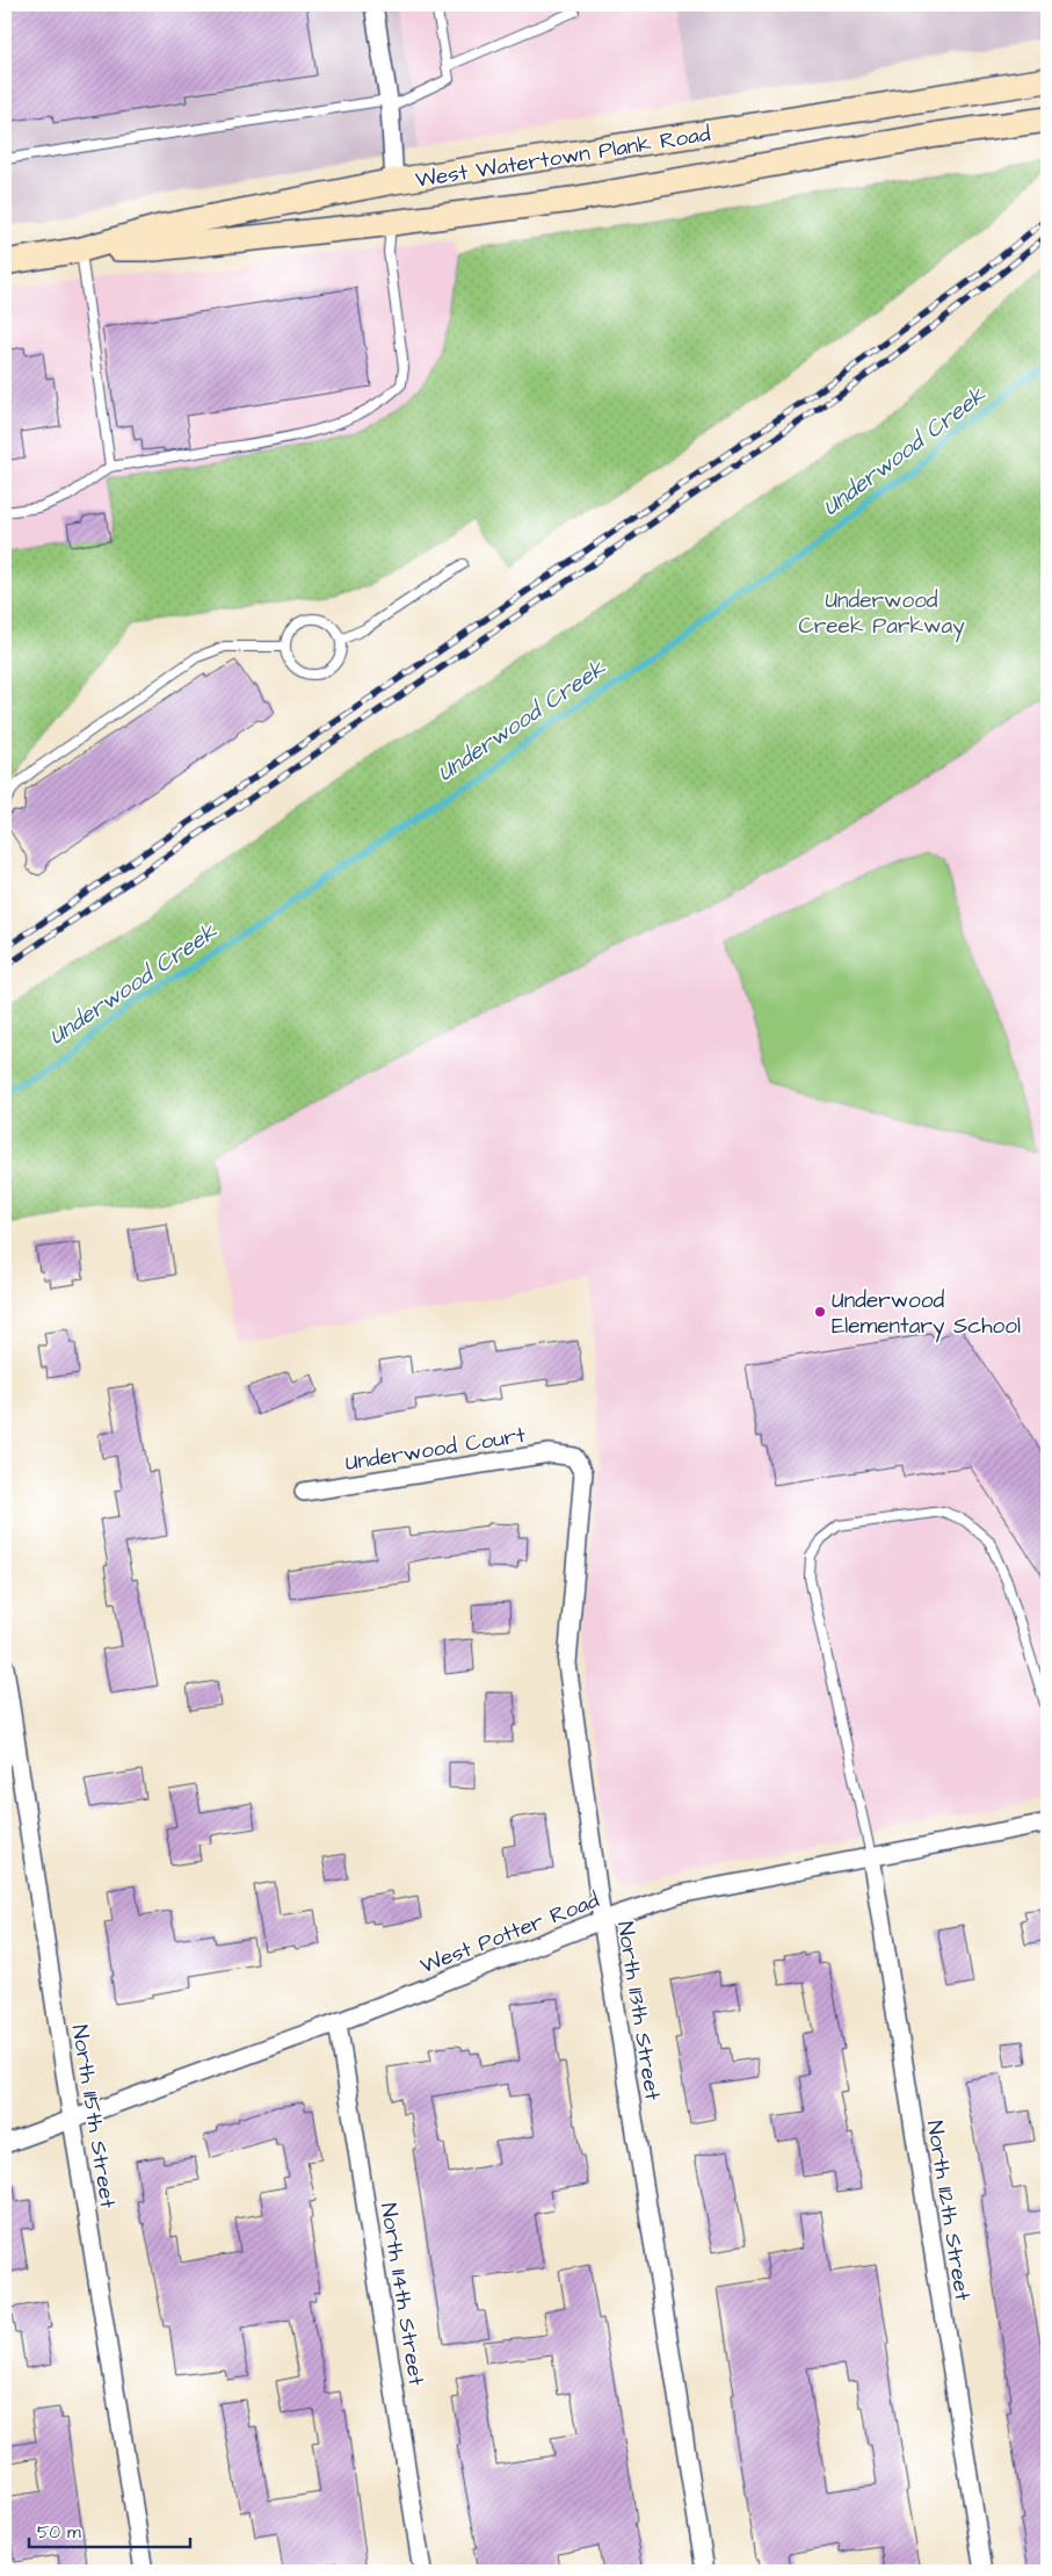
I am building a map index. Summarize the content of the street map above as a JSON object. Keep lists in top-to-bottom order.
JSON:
{
  "streets": {
    "street": [
      "West Watertown Plank Road",
      "Underwood Court",
      "West Potter Road",
      "North 113th Street",
      "North 115th Street",
      "North 112th Street",
      "North 114th Street"
    ]
  },
  "crossings": [
    ["Underwood Court", "North 113th Street"],
    ["West Potter Road", "North 113th Street"],
    ["West Potter Road", "North 115th Street"],
    ["West Potter Road", "North 112th Street"],
    ["West Potter Road", "North 114th Street"]
  ],
  "water": ["Underwood Creek"],
  "parks": ["Underwood Creek Parkway"],
  "places": ["Underwood Elementary School"],
  "scale_bar": "50 m"
}
